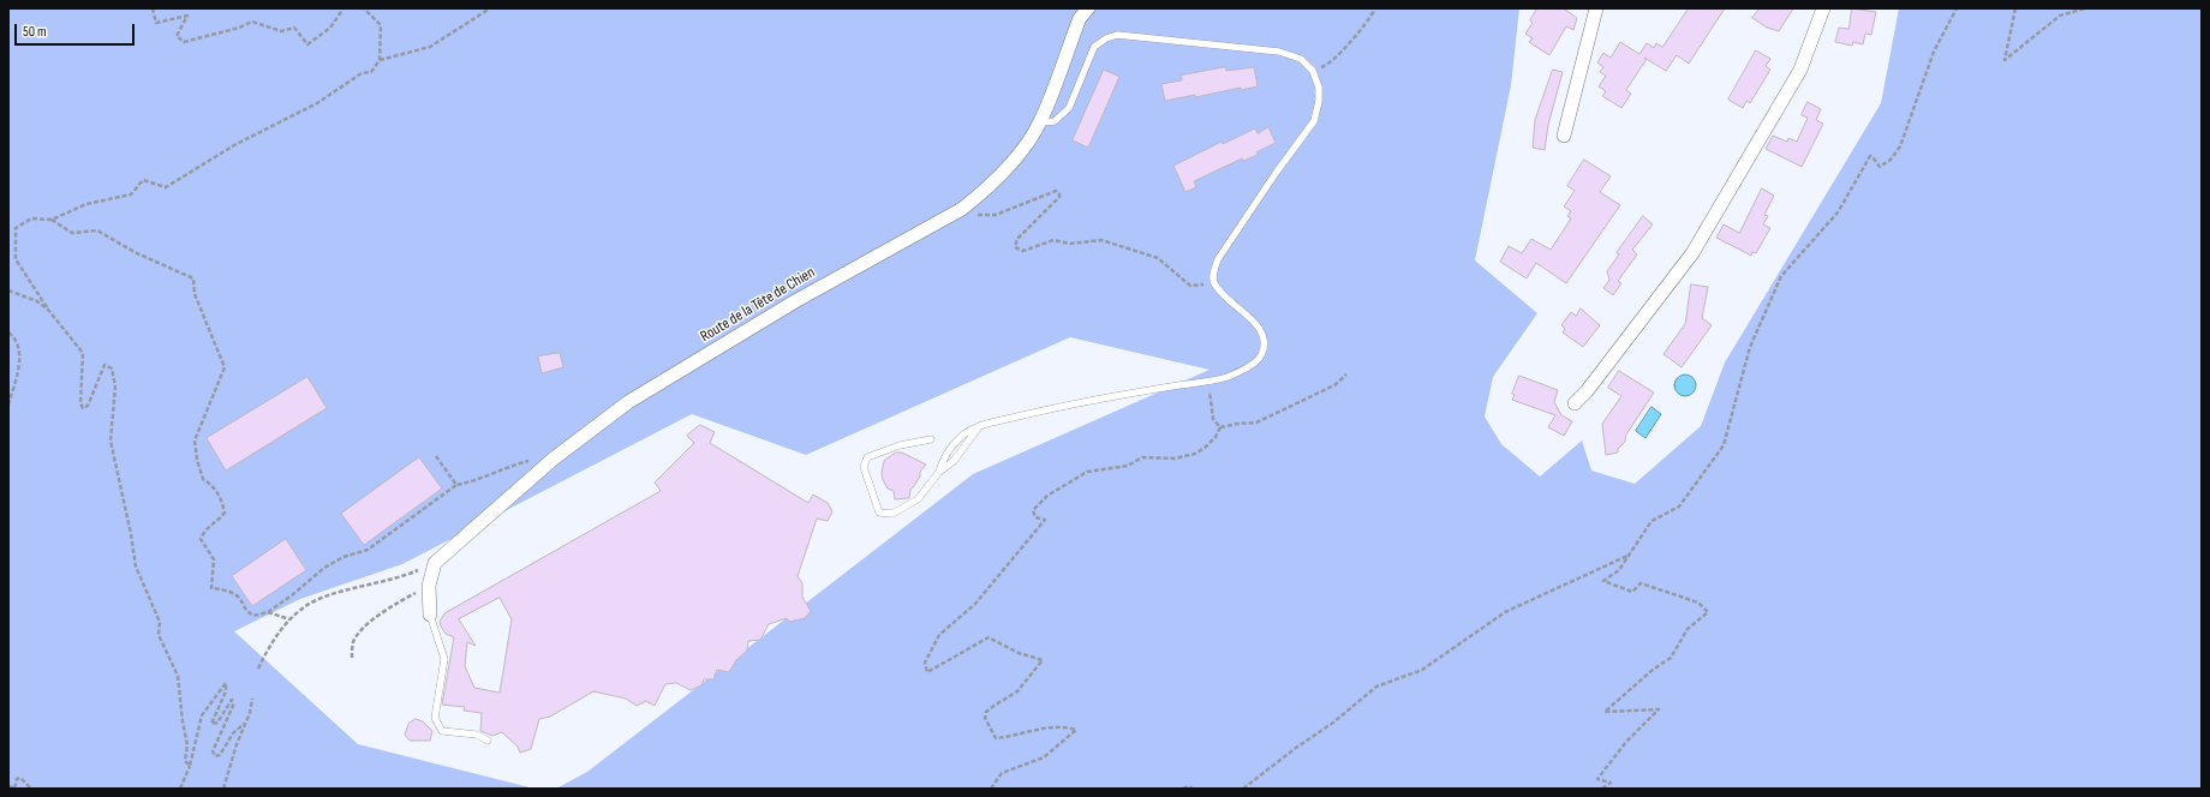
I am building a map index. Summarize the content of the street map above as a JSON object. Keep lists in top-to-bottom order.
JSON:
{
  "streets": {
    "street": ["Route de la Tête de Chien"]
  },
  "scale_bar": "50 m"
}
